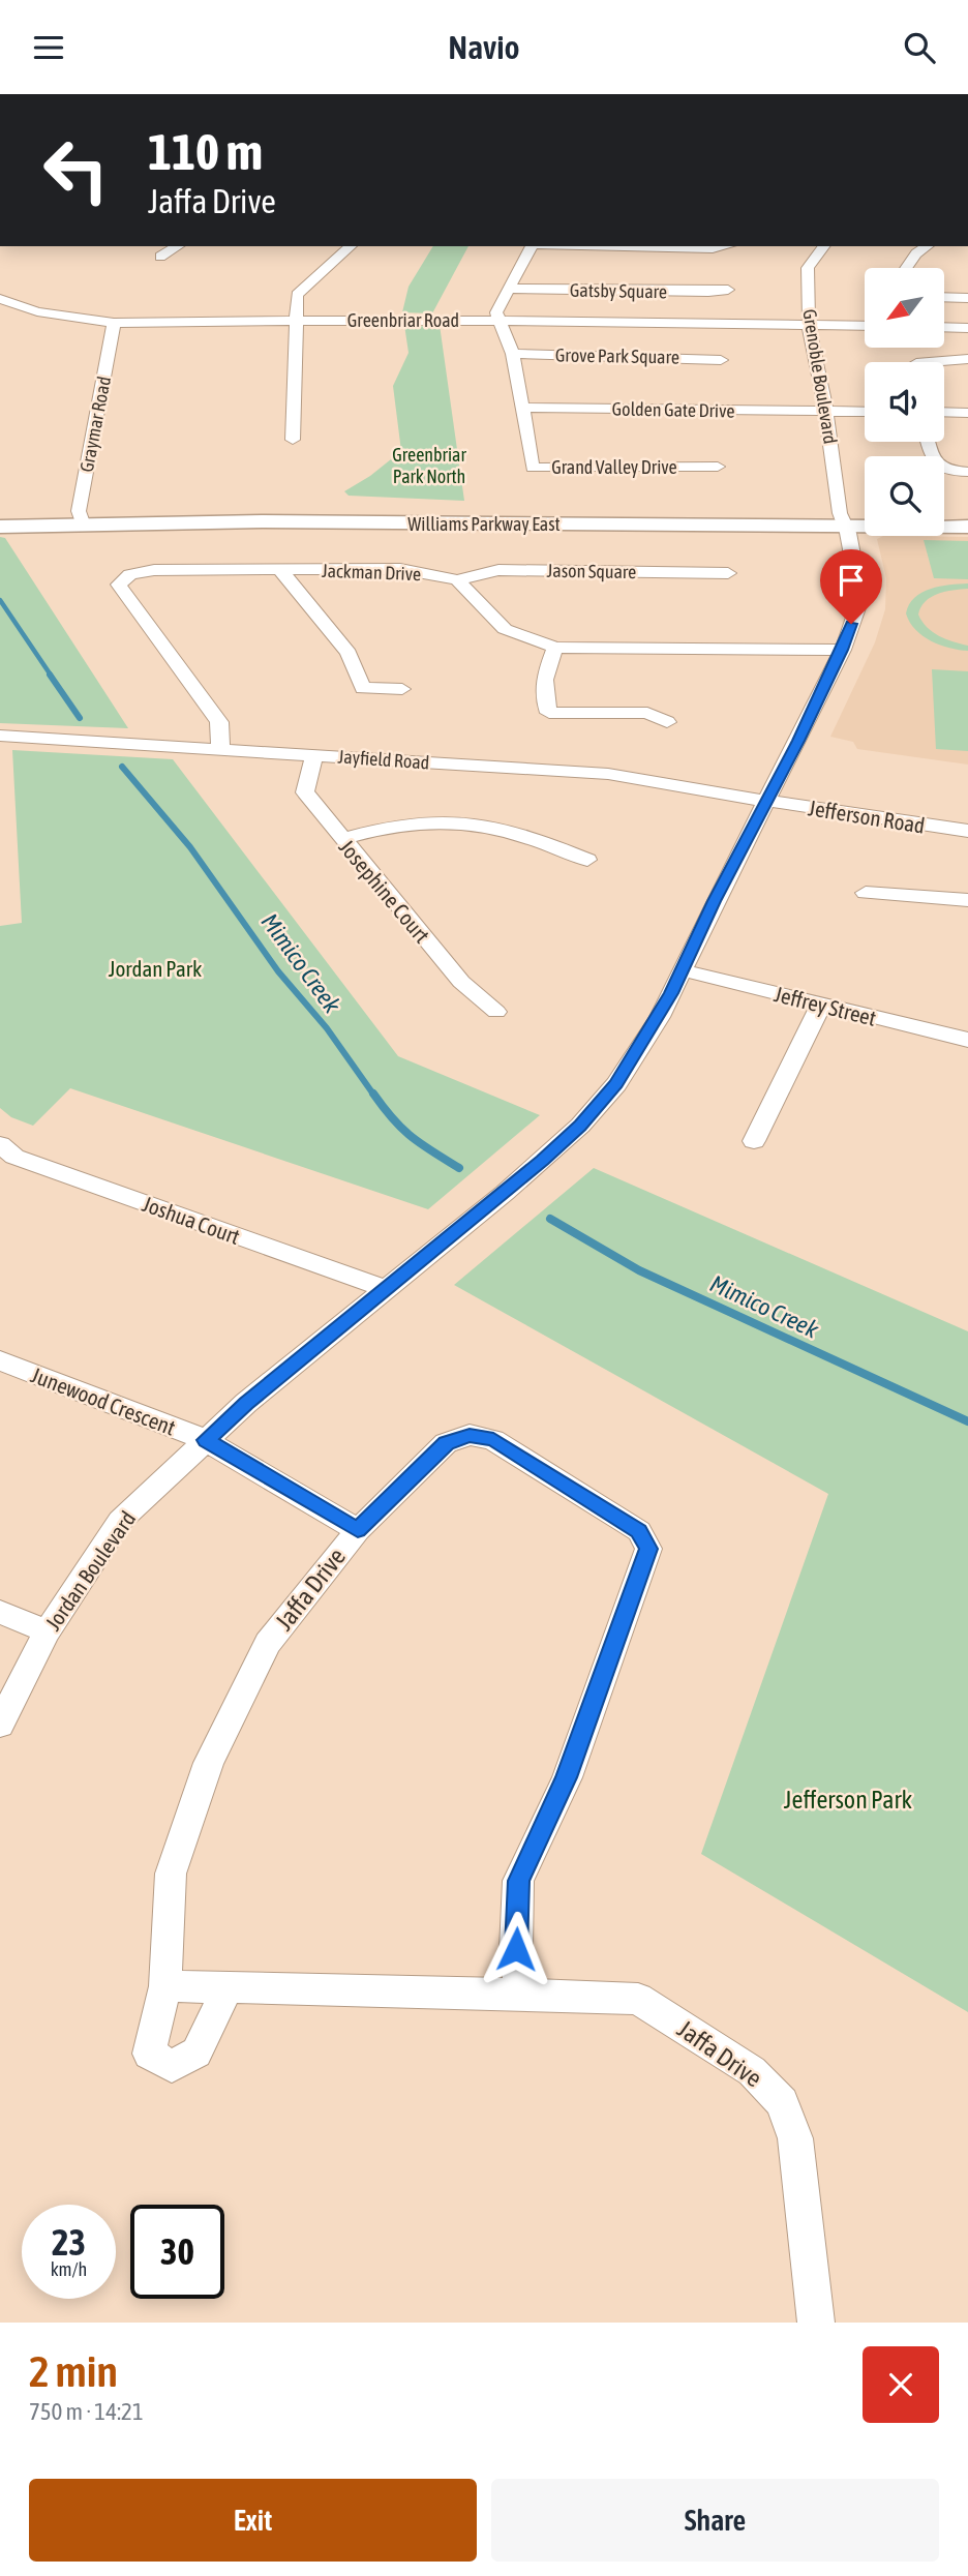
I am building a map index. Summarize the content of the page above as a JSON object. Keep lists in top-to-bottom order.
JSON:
{
  "streets": {
    "main road": ["Williams Parkway East"],
    "street": [
      "Gatsby Square",
      "Greenbriar Road",
      "Grove Park Square",
      "Grenoble Boulevard",
      "Golden Gate Drive",
      "Graymar Road",
      "Grand Valley Drive",
      "Jason Square",
      "Jackman Drive",
      "Jayfield Road",
      "Jefferson Road",
      "Josephine Court",
      "Jeffrey Street",
      "Joshua Court",
      "Junewood Crescent",
      "Jordan Boulevard",
      "Jaffa Drive"
    ]
  },
  "crossings": [
    ["Greenbriar Road", "Grenoble Boulevard"],
    ["Greenbriar Road", "Graymar Road"],
    ["Greenbriar Road", "Grand Valley Drive"],
    ["Grove Park Square", "Grand Valley Drive"],
    ["Grenoble Boulevard", "Golden Gate Drive"],
    ["Grenoble Boulevard", "Williams Parkway East"],
    ["Grenoble Boulevard", "Jordan Boulevard"],
    ["Golden Gate Drive", "Grand Valley Drive"],
    ["Graymar Road", "Williams Parkway East"],
    ["Williams Parkway East", "Jordan Boulevard"],
    ["Jason Square", "Jackman Drive"],
    ["Jackman Drive", "Jayfield Road"],
    ["Jayfield Road", "Jefferson Road"],
    ["Jayfield Road", "Josephine Court"],
    ["Jayfield Road", "Jordan Boulevard"],
    ["Jefferson Road", "Jordan Boulevard"],
    ["Jeffrey Street", "Jordan Boulevard"],
    ["Joshua Court", "Jordan Boulevard"],
    ["Junewood Crescent", "Jordan Boulevard"],
    ["Junewood Crescent", "Jaffa Drive"]
  ],
  "water": ["Mimico Creek"],
  "parks": ["Greenbriar Park North", "Jordan Park", "Jefferson Park"],
  "north": "bottom left",
  "page": {
    "header": "Navio",
    "turn": ["110 m", "Jaffa Drive"],
    "speed": "23 km/h",
    "limit": "30",
    "heading": ["2 min", "750 m · 14:21"],
    "buttons": ["Exit", "Share"]
  }
}
